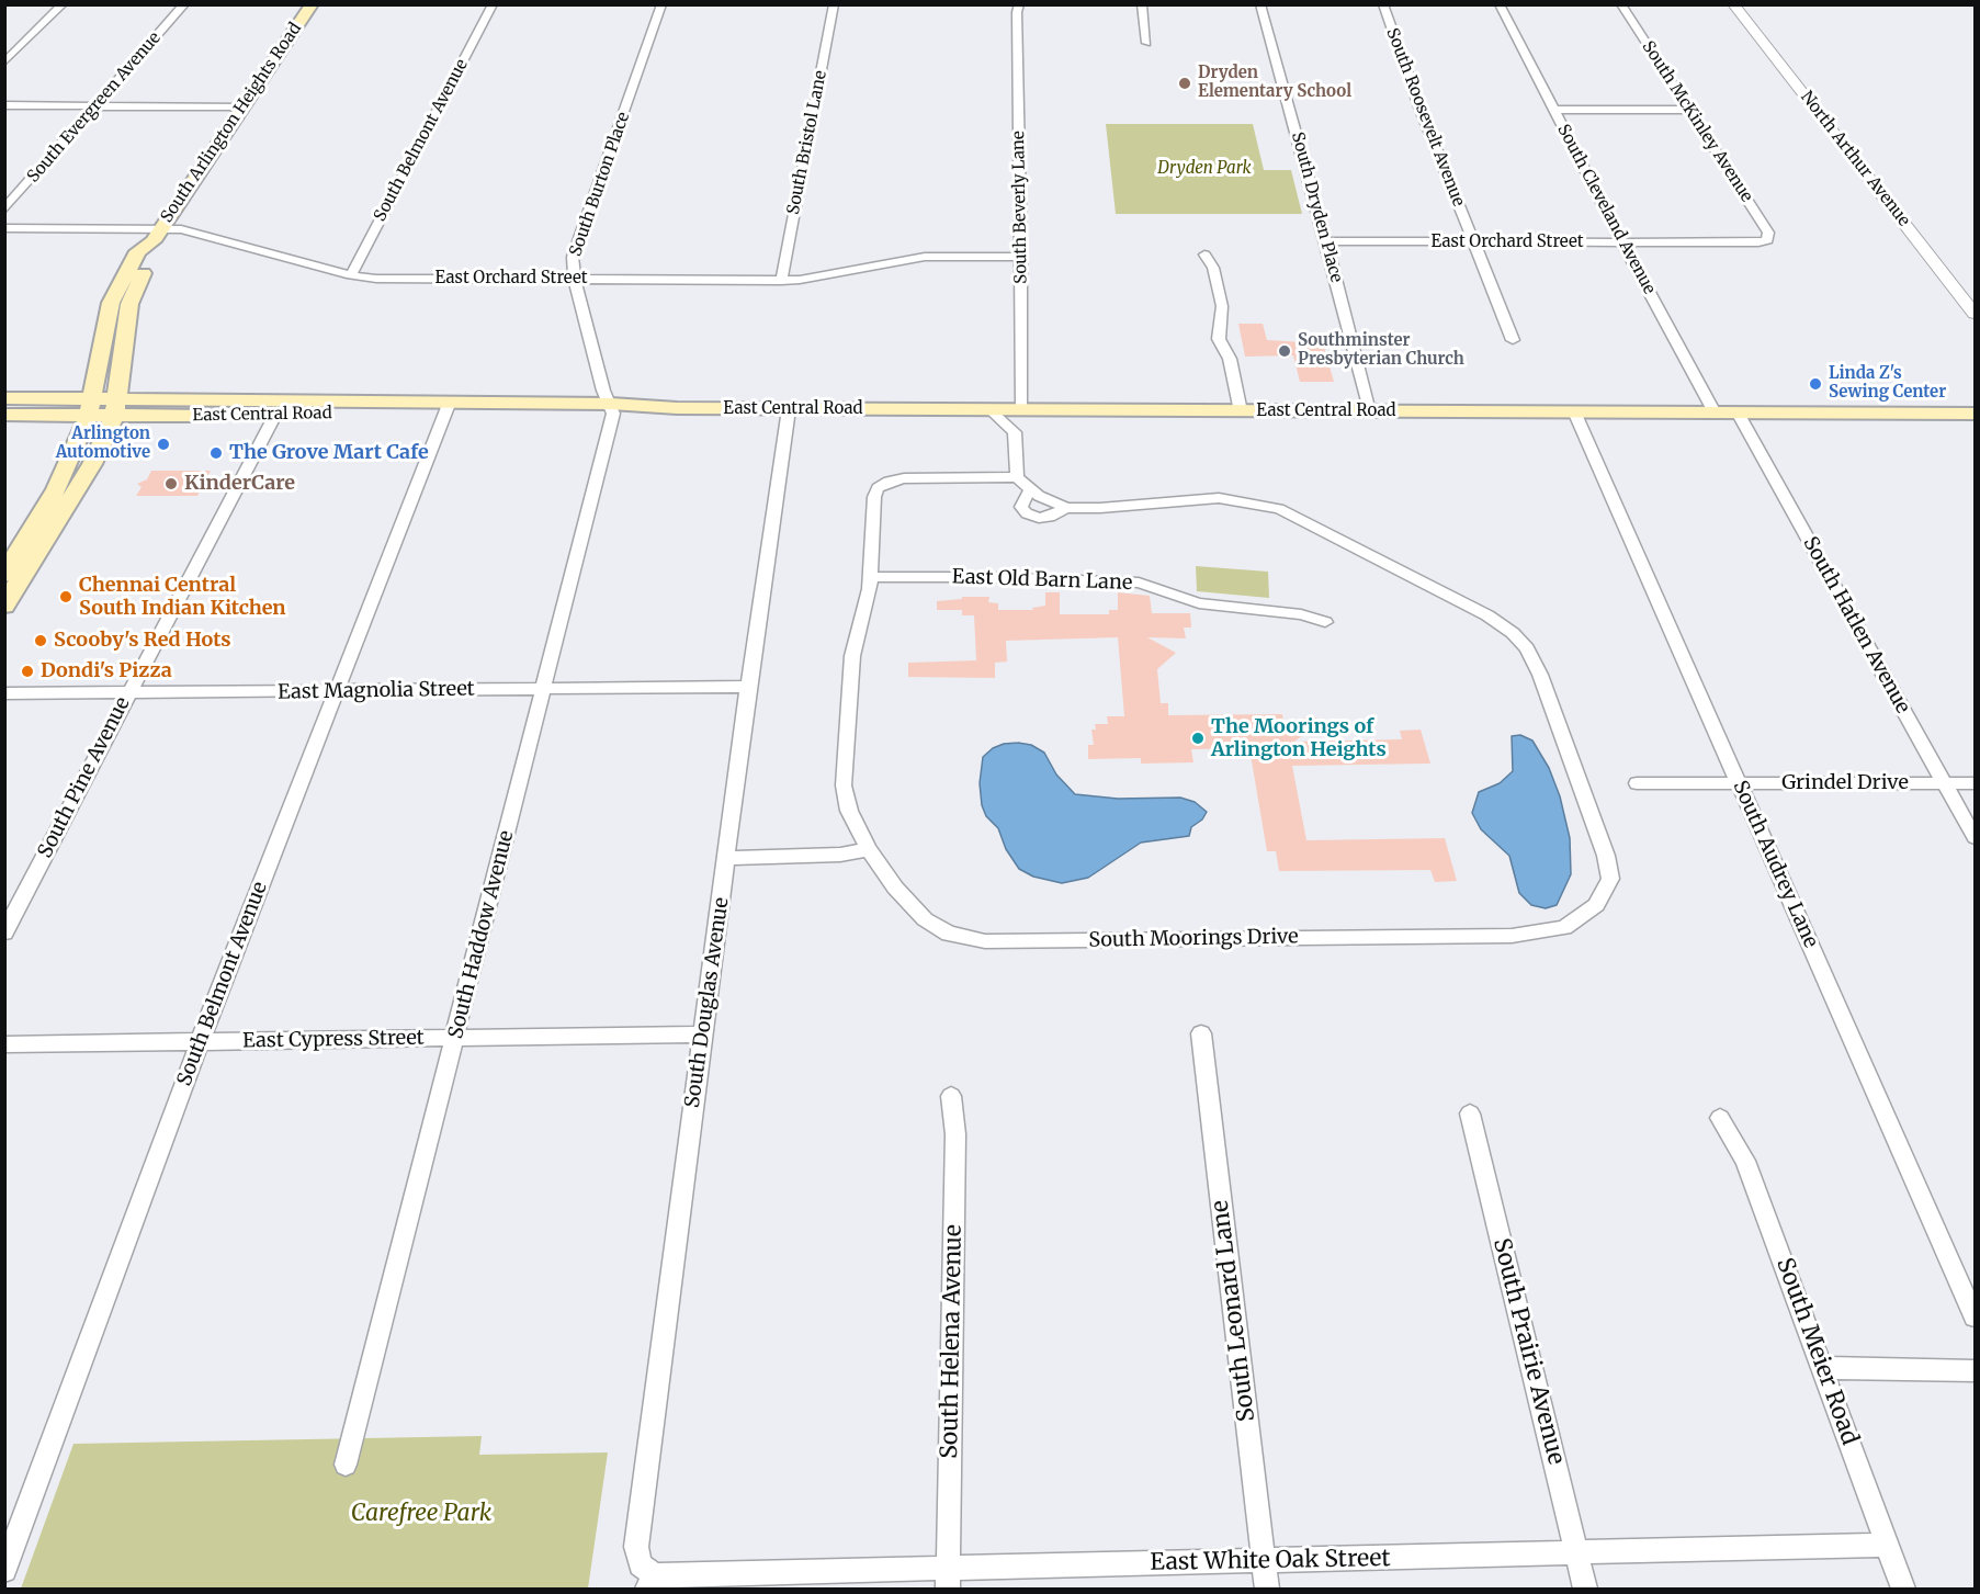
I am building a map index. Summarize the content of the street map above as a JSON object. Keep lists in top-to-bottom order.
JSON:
{
  "streets": {
    "main road": ["South Arlington Heights Road", "East Central Road"],
    "street": [
      "South Evergreen Avenue",
      "South Roosevelt Avenue",
      "South McKinley Avenue",
      "South Belmont Avenue",
      "South Bristol Lane",
      "North Arthur Avenue",
      "South Burton Place",
      "South Beverly Lane",
      "South Dryden Place",
      "South Cleveland Avenue",
      "East Orchard Street",
      "East Old Barn Lane",
      "South Hatlen Avenue",
      "East Magnolia Street",
      "South Pine Avenue",
      "Grindel Drive",
      "South Audrey Lane",
      "South Haddow Avenue",
      "South Moorings Drive",
      "South Douglas Avenue",
      "East Cypress Street",
      "South Leonard Lane",
      "South Helena Avenue",
      "South Prairie Avenue",
      "South Meier Road",
      "East White Oak Street"
    ]
  },
  "crossings": [
    ["South Roosevelt Avenue", "East Orchard Street"],
    ["South McKinley Avenue", "East Orchard Street"],
    ["South Arlington Heights Road", "East Orchard Street"],
    ["South Arlington Heights Road", "East Central Road"],
    ["South Belmont Avenue", "East Orchard Street"],
    ["South Belmont Avenue", "East Central Road"],
    ["South Belmont Avenue", "East Magnolia Street"],
    ["South Belmont Avenue", "East Cypress Street"],
    ["South Bristol Lane", "East Orchard Street"],
    ["South Burton Place", "East Orchard Street"],
    ["South Burton Place", "East Central Road"],
    ["South Burton Place", "South Haddow Avenue"],
    ["South Beverly Lane", "East Orchard Street"],
    ["South Beverly Lane", "East Central Road"],
    ["South Dryden Place", "East Orchard Street"],
    ["South Dryden Place", "East Central Road"],
    ["South Cleveland Avenue", "East Orchard Street"],
    ["South Cleveland Avenue", "East Central Road"],
    ["East Central Road", "South Hatlen Avenue"],
    ["East Central Road", "South Pine Avenue"],
    ["East Central Road", "South Audrey Lane"],
    ["East Central Road", "South Haddow Avenue"],
    ["East Central Road", "South Douglas Avenue"],
    ["East Old Barn Lane", "South Moorings Drive"],
    ["South Hatlen Avenue", "Grindel Drive"],
    ["East Magnolia Street", "South Pine Avenue"],
    ["East Magnolia Street", "South Haddow Avenue"],
    ["East Magnolia Street", "South Douglas Avenue"],
    ["Grindel Drive", "South Audrey Lane"],
    ["South Haddow Avenue", "East Cypress Street"],
    ["South Douglas Avenue", "East Cypress Street"],
    ["South Douglas Avenue", "East White Oak Street"],
    ["South Leonard Lane", "East White Oak Street"],
    ["South Helena Avenue", "East White Oak Street"],
    ["South Prairie Avenue", "East White Oak Street"],
    ["South Meier Road", "East White Oak Street"]
  ],
  "parks": ["Dryden Park", "Carefree Park"],
  "places": [
    "Dryden Elementary School",
    "Southminster Presbyterian Church",
    "Linda Z's Sewing Center",
    "Arlington Automotive",
    "The Grove Mart Cafe",
    "KinderCare",
    "Chennai Central South Indian Kitchen",
    "Scooby's Red Hots",
    "Dondi's Pizza",
    "The Moorings of Arlington Heights"
  ]
}
